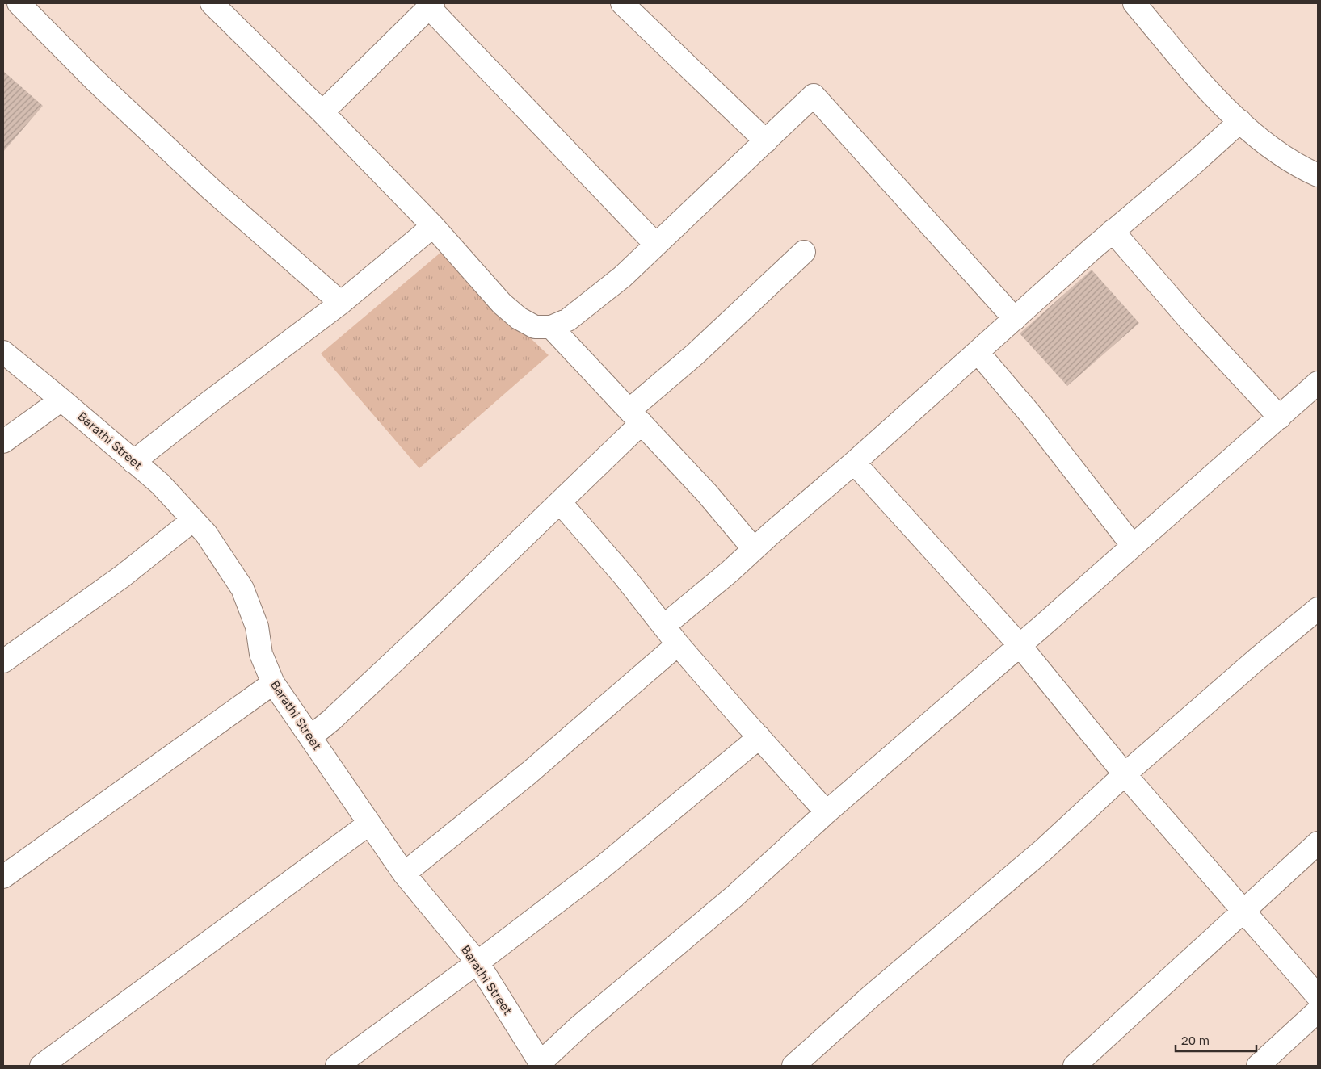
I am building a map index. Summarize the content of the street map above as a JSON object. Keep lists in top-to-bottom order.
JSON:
{
  "streets": {
    "street": ["Barathi Street"]
  },
  "scale_bar": "20 m"
}
